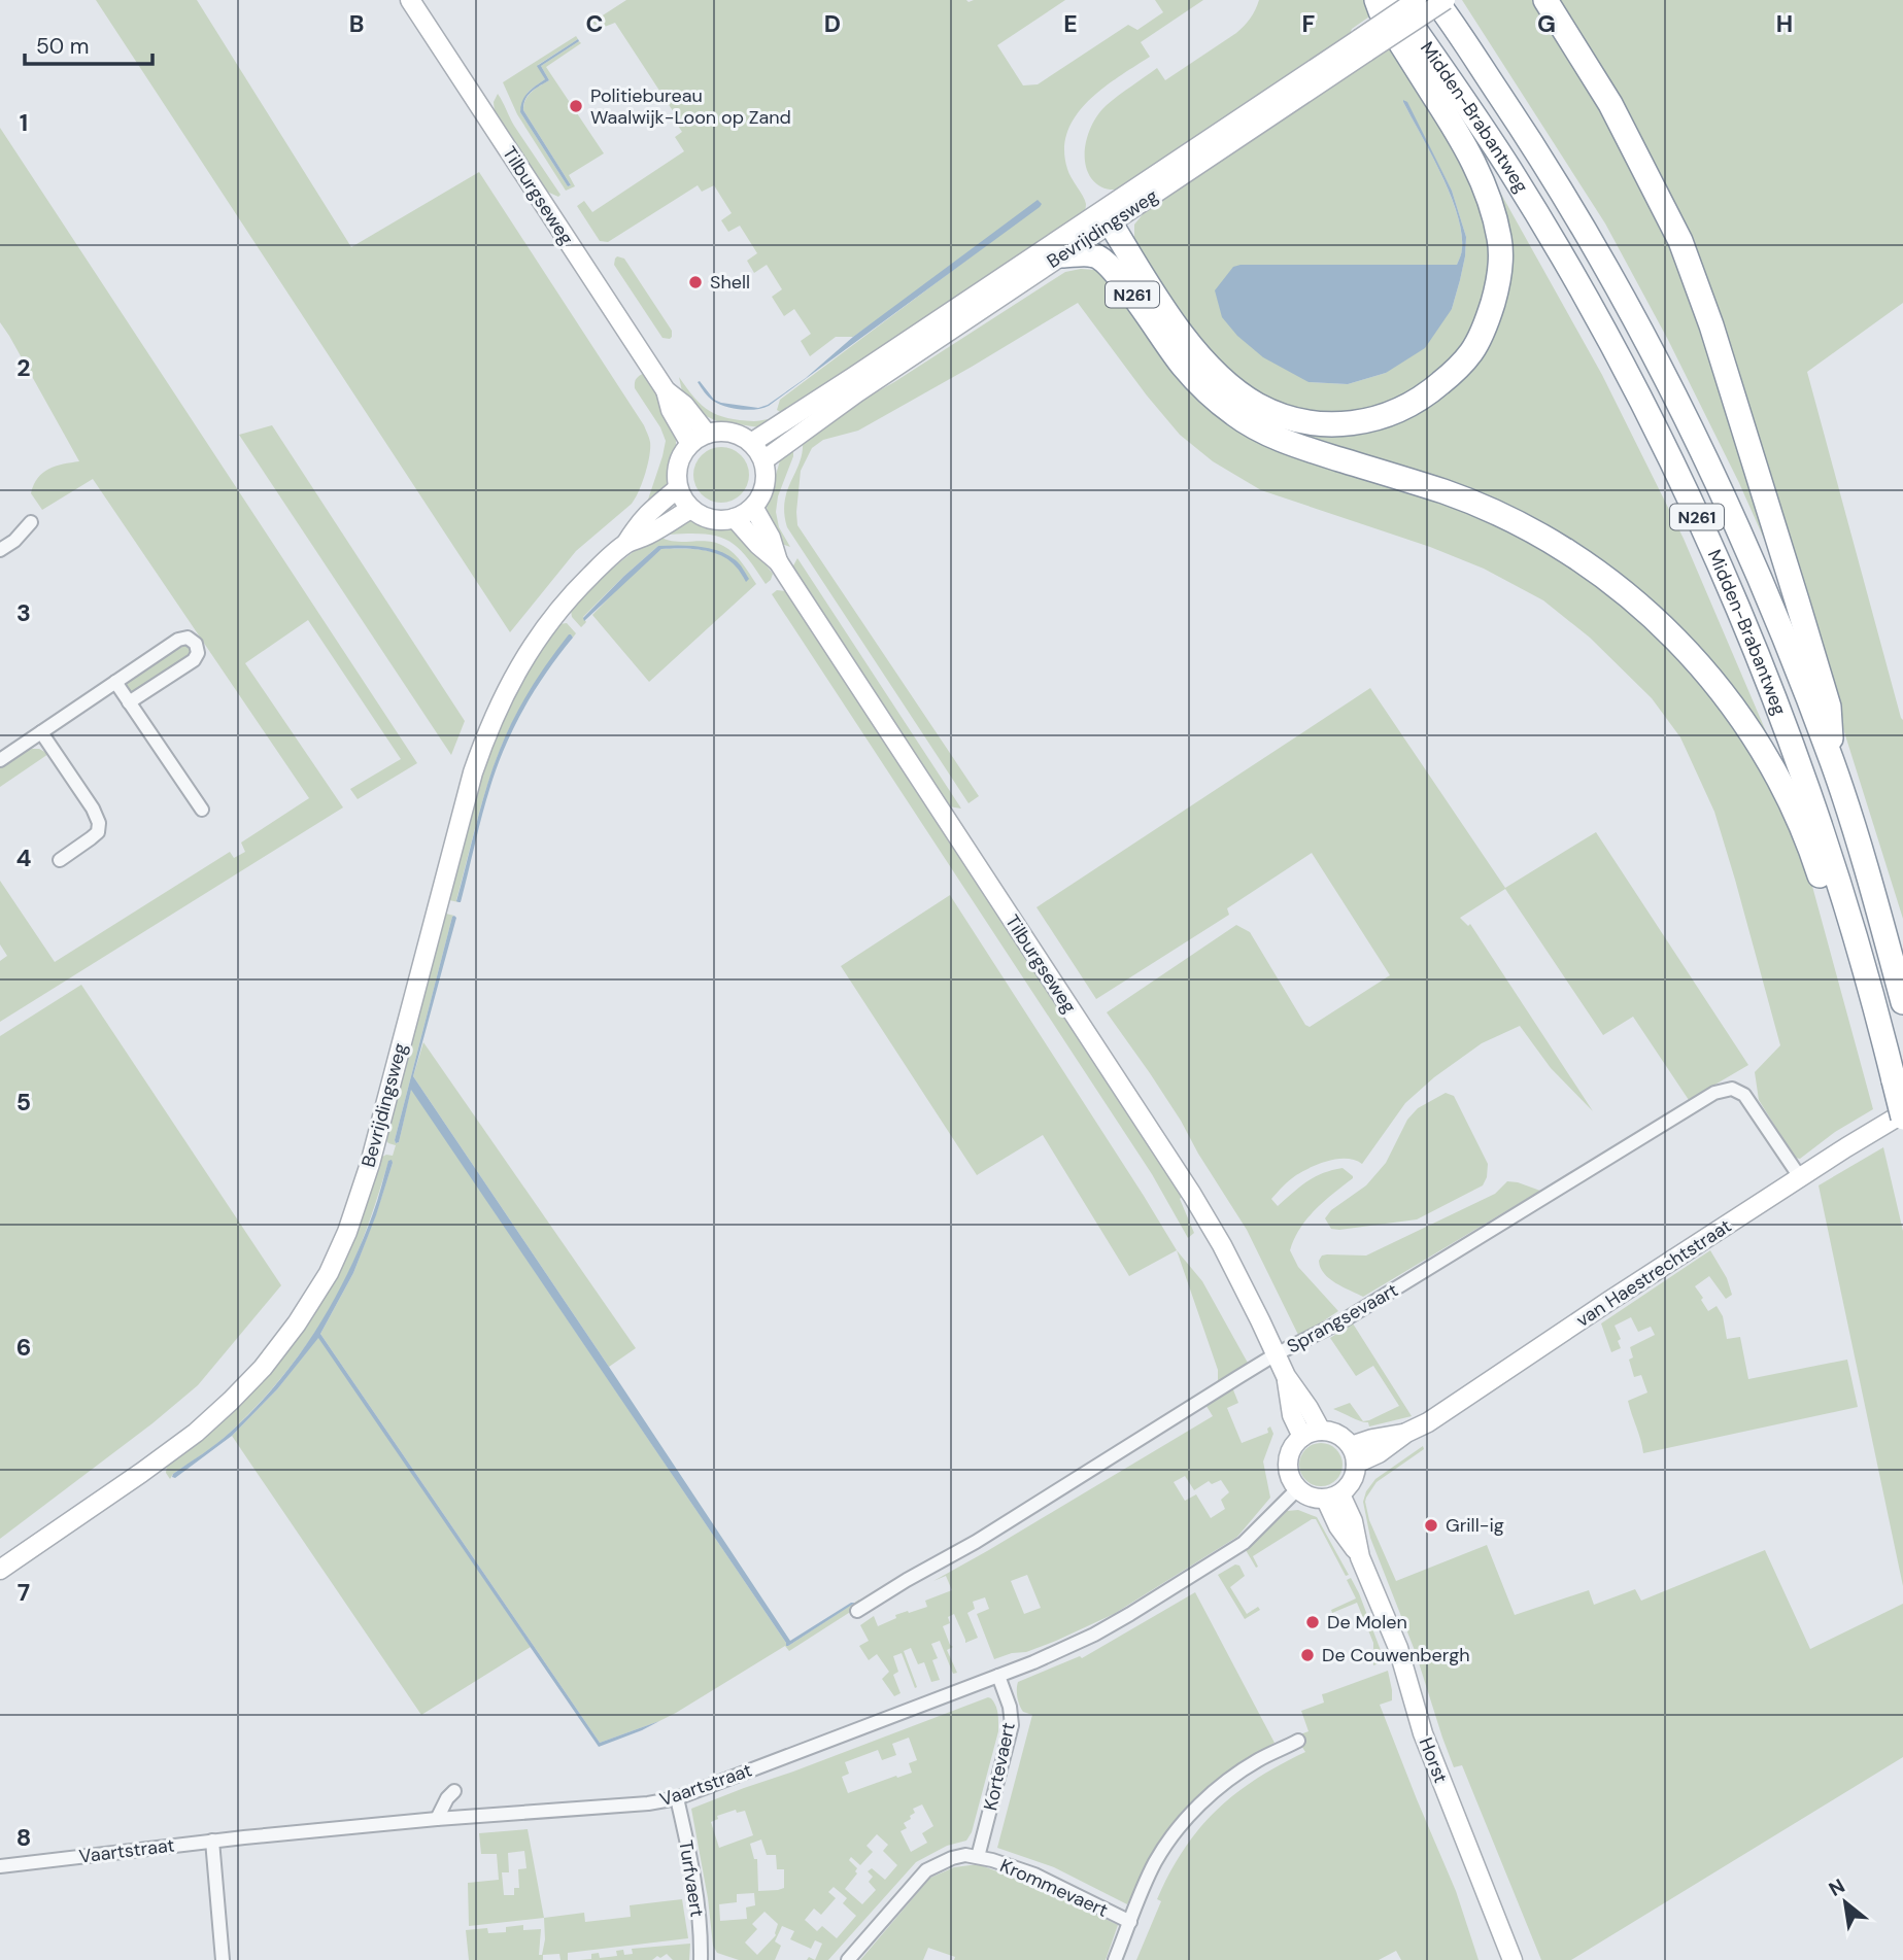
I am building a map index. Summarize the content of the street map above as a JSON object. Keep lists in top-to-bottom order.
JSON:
{
  "streets": {
    "highway": ["Midden-Brabantweg", "N261"],
    "main road": [
      "Tilburgseweg",
      "Bevrijdingsweg",
      "van Haestrechtstraat",
      "Horst"
    ],
    "street": [
      "Sprangsevaart",
      "Kortevaert",
      "Vaartstraat",
      "Turfvaert",
      "Krommevaert"
    ]
  },
  "crossings": [
    ["Midden-Brabantweg", "N261"],
    ["Midden-Brabantweg", "van Haestrechtstraat"],
    ["Tilburgseweg", "Bevrijdingsweg"],
    ["Tilburgseweg", "van Haestrechtstraat"],
    ["Tilburgseweg", "Sprangsevaart"],
    ["Tilburgseweg", "Horst"],
    ["Tilburgseweg", "Vaartstraat"],
    ["Bevrijdingsweg", "N261"],
    ["van Haestrechtstraat", "Sprangsevaart"],
    ["van Haestrechtstraat", "Horst"],
    ["van Haestrechtstraat", "Vaartstraat"],
    ["Horst", "Vaartstraat"],
    ["Kortevaert", "Vaartstraat"],
    ["Kortevaert", "Krommevaert"],
    ["Vaartstraat", "Turfvaert"]
  ],
  "places": [
    "Politiebureau Waalwijk-Loon op Zand",
    "Shell",
    "Grill-ig",
    "De Molen",
    "De Couwenbergh"
  ],
  "scale_bar": "50 m",
  "north": "top left",
  "grid": {
    "columns": [
      "B",
      "C",
      "D",
      "E",
      "F",
      "G",
      "H"
    ],
    "rows": [
      "1",
      "2",
      "3",
      "4",
      "5",
      "6",
      "7",
      "8"
    ]
  }
}
